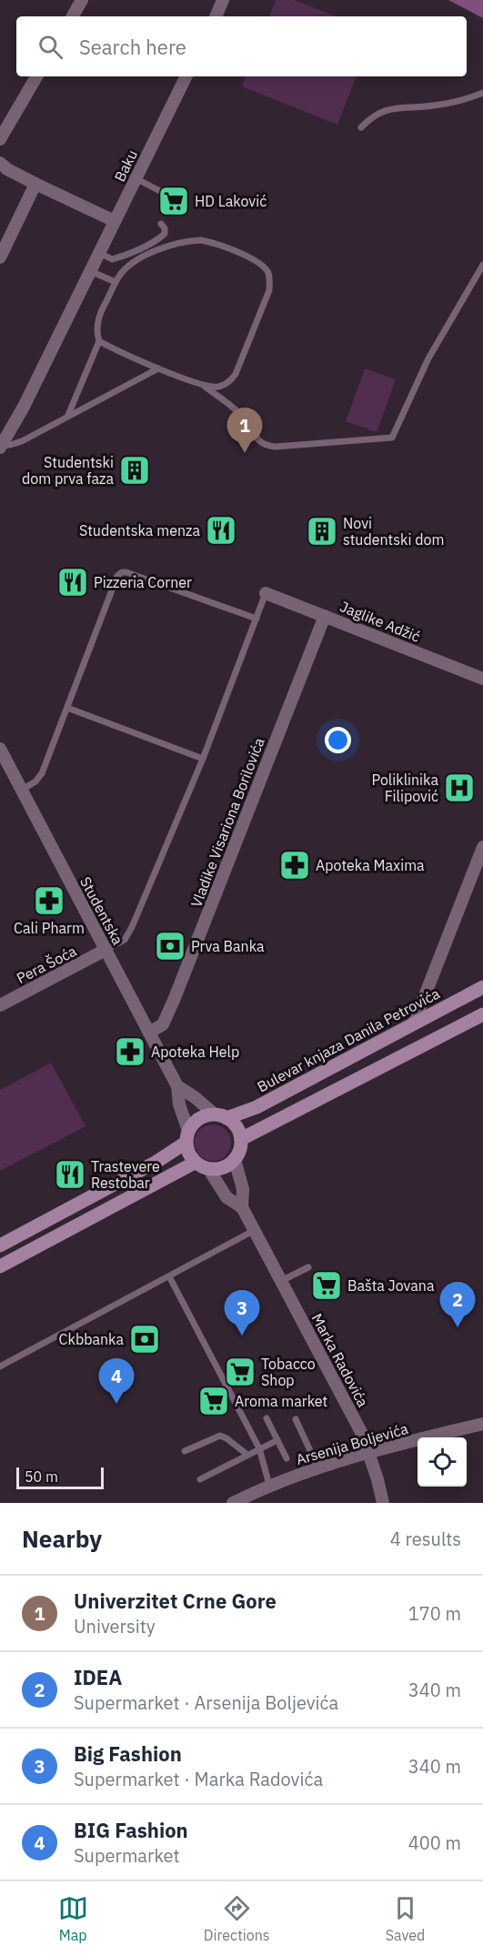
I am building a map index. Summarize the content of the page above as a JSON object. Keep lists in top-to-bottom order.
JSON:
{
  "streets": {
    "main road": ["Bulevar knjaza Danila Petrovića"],
    "street": [
      "Baku",
      "Jaglike Adžić",
      "Vladike Visariona Borilovića",
      "Studentska",
      "Pera Šoća",
      "Marka Radovića",
      "Arsenija Boljevića"
    ]
  },
  "crossings": [
    ["Jaglike Adžić", "Vladike Visariona Borilovića"],
    ["Vladike Visariona Borilovića", "Studentska"],
    ["Studentska", "Pera Šoća"],
    ["Studentska", "Bulevar knjaza Danila Petrovića"],
    ["Studentska", "Marka Radovića"],
    ["Bulevar knjaza Danila Petrovića", "Marka Radovića"],
    ["Marka Radovića", "Arsenija Boljevića"]
  ],
  "places": {
    "supermarket": [
      "HD Laković",
      "Bašta Jovana",
      "Tobacco Shop",
      "Aroma market"
    ],
    "building": ["Studentski dom prva faza", "Novi studentski dom"],
    "restaurant": ["Studentska menza", "Pizzeria Corner", "Trastevere Restobar"],
    "hospital": ["Poliklinika Filipović"],
    "pharmacy": ["Apoteka Maxima", "Cali Pharm", "Apoteka Help"],
    "bank": ["Prva Banka", "Ckbbanka"]
  },
  "scale_bar": "50 m",
  "page": {
    "search": "Search here",
    "pins": [
      "1",
      "2",
      "3",
      "4"
    ],
    "scale": "50 m",
    "heading": ["Nearby", "4 results"],
    "list": [
      {
        "mark": "1",
        "name": "Univerzitet Crne Gore",
        "note": "University",
        "value": "170 m"
      },
      {
        "mark": "2",
        "name": "IDEA",
        "note": "Supermarket · Arsenija Boljevića",
        "value": "340 m"
      },
      {
        "mark": "3",
        "name": "Big Fashion",
        "note": "Supermarket · Marka Radovića",
        "value": "340 m"
      },
      {
        "mark": "4",
        "name": "BIG Fashion",
        "note": "Supermarket",
        "value": "400 m"
      }
    ],
    "nav": ["Map", "Directions", "Saved"]
  }
}
